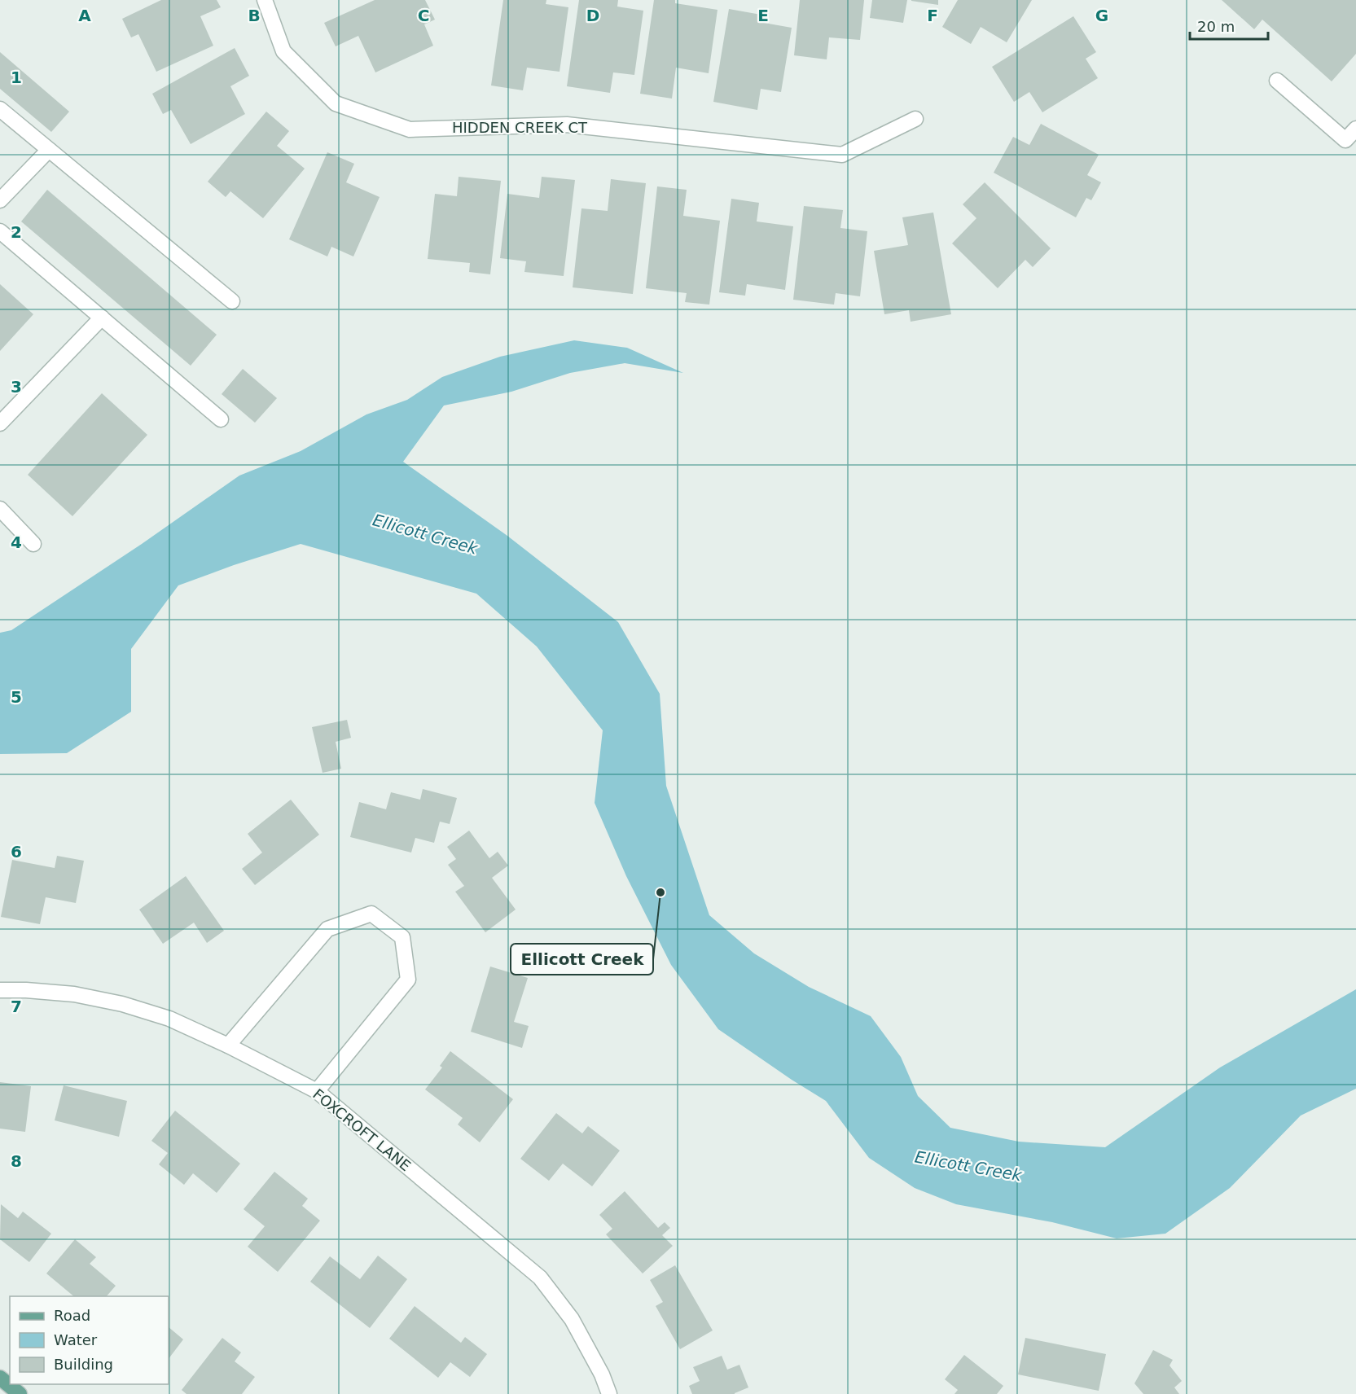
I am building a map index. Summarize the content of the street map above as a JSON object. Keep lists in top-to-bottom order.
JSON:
{
  "streets": {
    "street": ["HIDDEN CREEK CT", "FOXCROFT LANE"]
  },
  "water": ["Ellicott Creek"],
  "places": ["Ellicott Creek"],
  "legend": ["Road", "Water", "Building"],
  "scale_bar": "20 m",
  "grid": {
    "columns": [
      "A",
      "B",
      "C",
      "D",
      "E",
      "F",
      "G"
    ],
    "rows": [
      "1",
      "2",
      "3",
      "4",
      "5",
      "6",
      "7",
      "8"
    ]
  }
}
